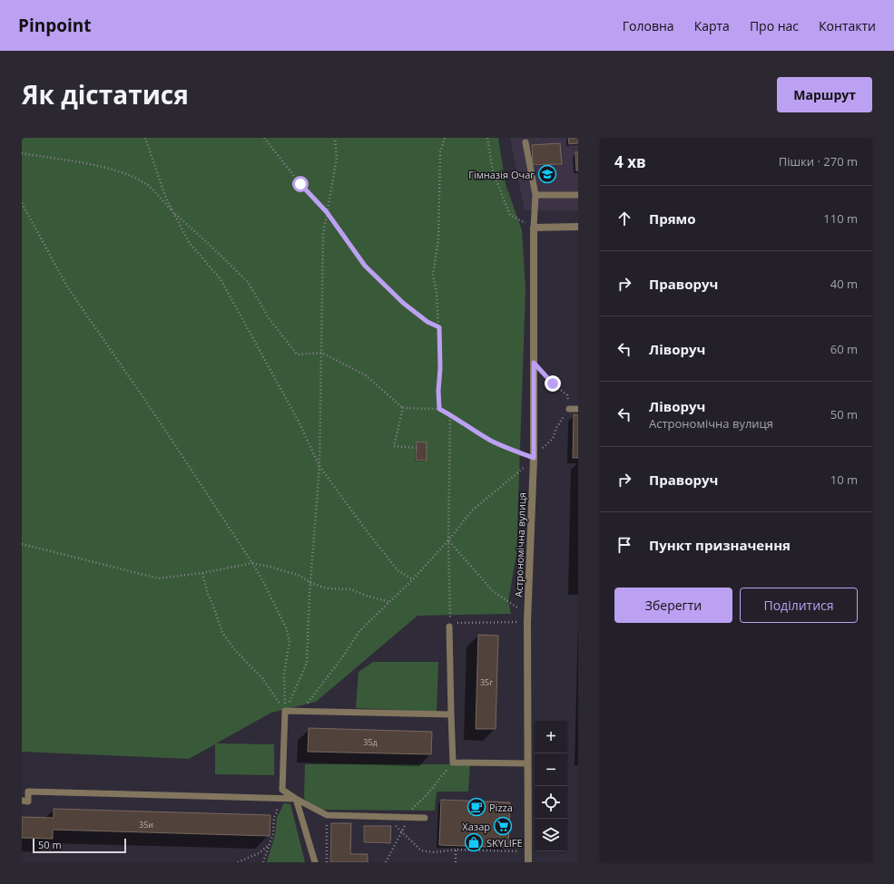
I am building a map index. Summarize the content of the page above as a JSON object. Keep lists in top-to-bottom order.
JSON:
{
  "streets": {
    "street": ["Астрономічна вулиця"]
  },
  "places": {
    "school or university": ["Гімназія Очаг"],
    "cafe": ["Pizza"],
    "supermarket": ["Хазар"],
    "shop": ["SKYLIFE"]
  },
  "house_numbers": ["35г", "35д", "35и"],
  "scale_bar": "50 m",
  "page": {
    "header": "Pinpoint",
    "nav": [
      "Головна",
      "Карта",
      "Про нас",
      "Контакти"
    ],
    "title": "Як дістатися",
    "buttons": [
      "Маршрут",
      ["Зберегти", "Поділитися"]
    ],
    "heading": ["4 хв", "Пішки · 270 m"],
    "list": [
      ["Прямо", "110 m"],
      ["Праворуч", "40 m"],
      ["Ліворуч", "60 m"],
      ["Ліворуч", "Астрономічна вулиця", "50 m"],
      ["Праворуч", "10 m"],
      "Пункт призначення"
    ],
    "map_buttons": ["+", "−"],
    "scale": "50 m"
  }
}
